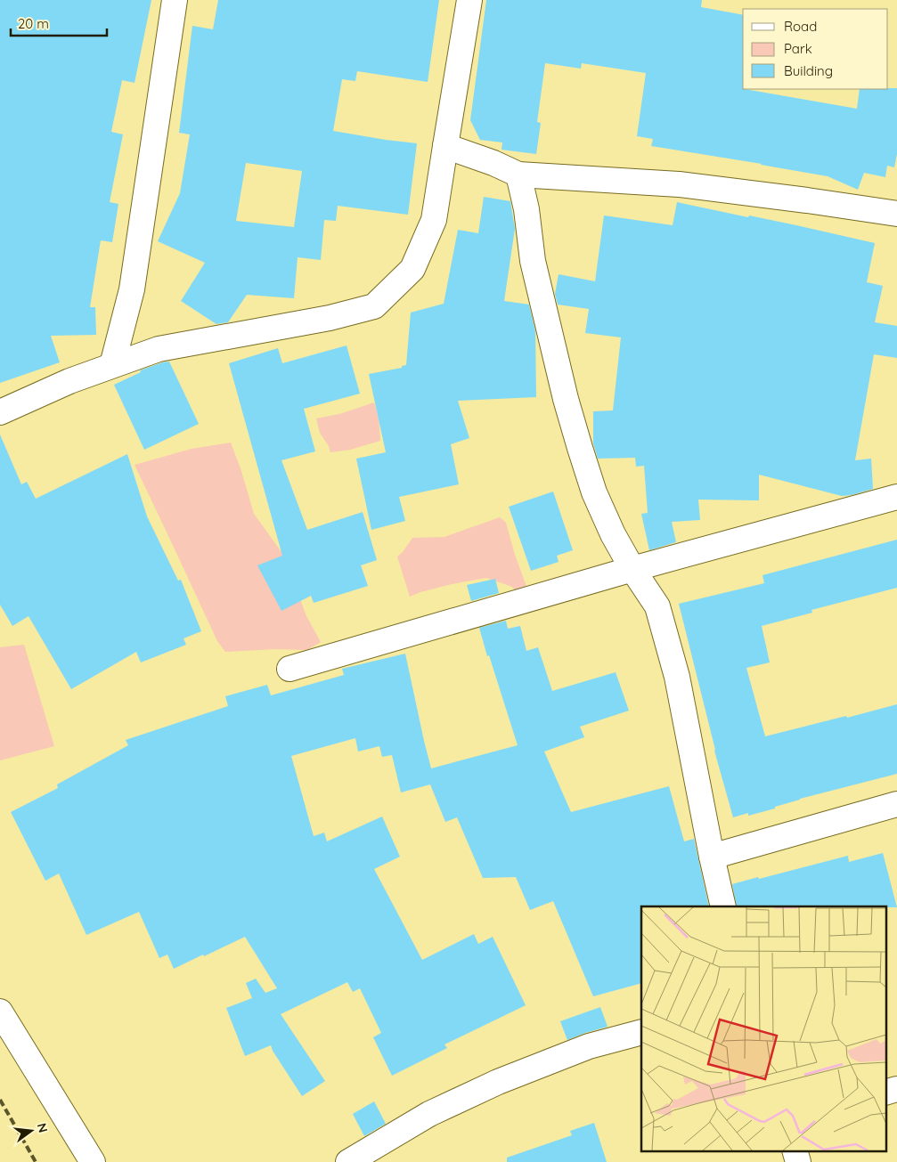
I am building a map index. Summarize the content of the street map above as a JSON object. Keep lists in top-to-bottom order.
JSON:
{
  "legend": ["Road", "Park", "Building"],
  "scale_bar": "20 m",
  "north": "right"
}
